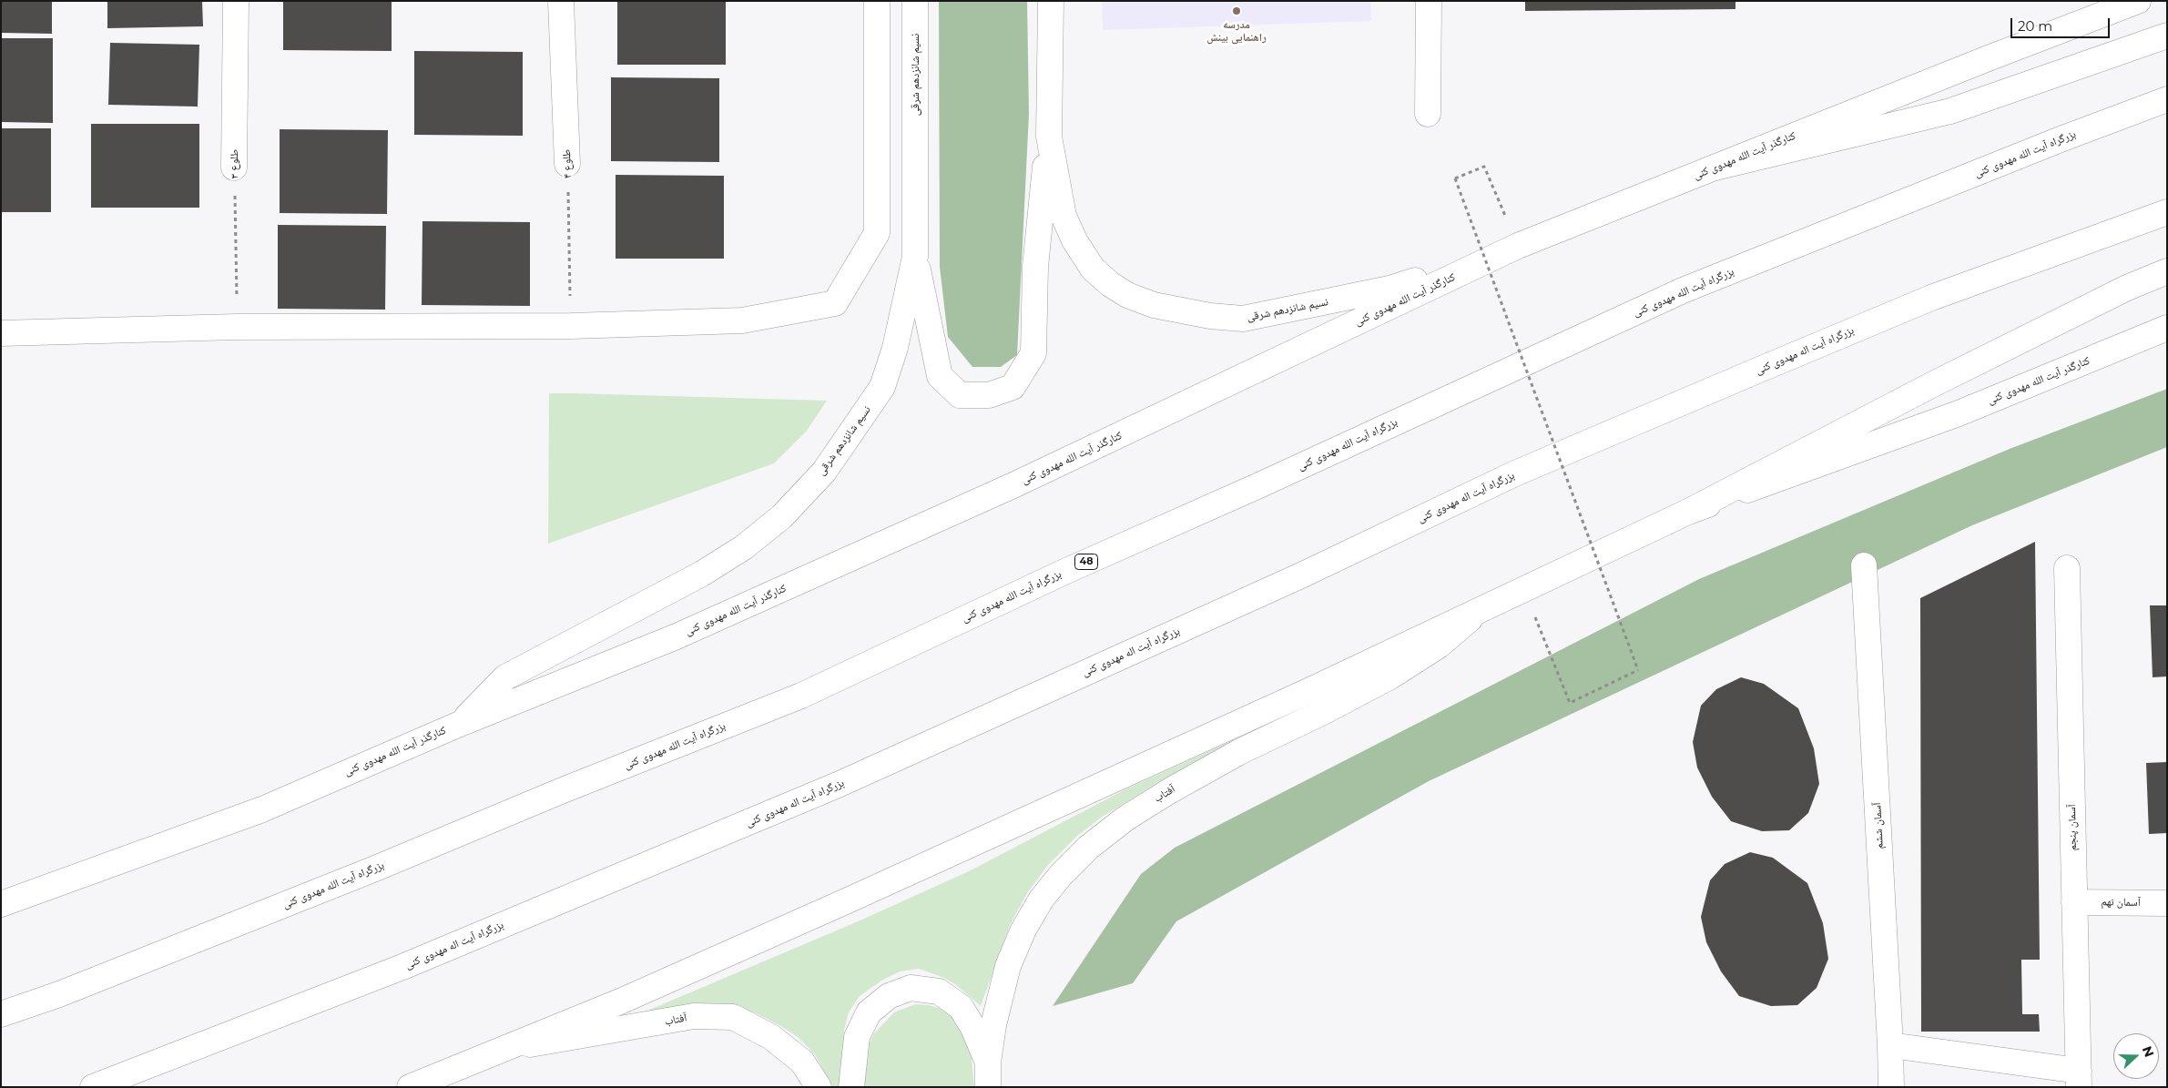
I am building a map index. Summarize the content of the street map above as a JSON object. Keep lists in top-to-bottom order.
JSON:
{
  "streets": {
    "main road": [
      "نسیم شانزدهم شرقی",
      "بزرگراه آیت الله مهدوی کنی",
      "کنارگذر آیت الله مهدوی کنی",
      "طلوع ۳",
      "طلوع ۴",
      "بزرگراه آیت اله مهدوی کنی",
      "48",
      "آفتاب",
      "آسمان ششم",
      "آسمان پنجم",
      "آسمان نهم"
    ]
  },
  "crossings": [
    ["نسیم شانزدهم شرقی", "کنارگذر آیت الله مهدوی کنی"],
    ["کنارگذر آیت الله مهدوی کنی", "آفتاب"],
    ["آسمان پنجم", "آسمان نهم"]
  ],
  "places": ["مدرسه راهنمایی بینش"],
  "scale_bar": "20 m",
  "north": "right"
}
